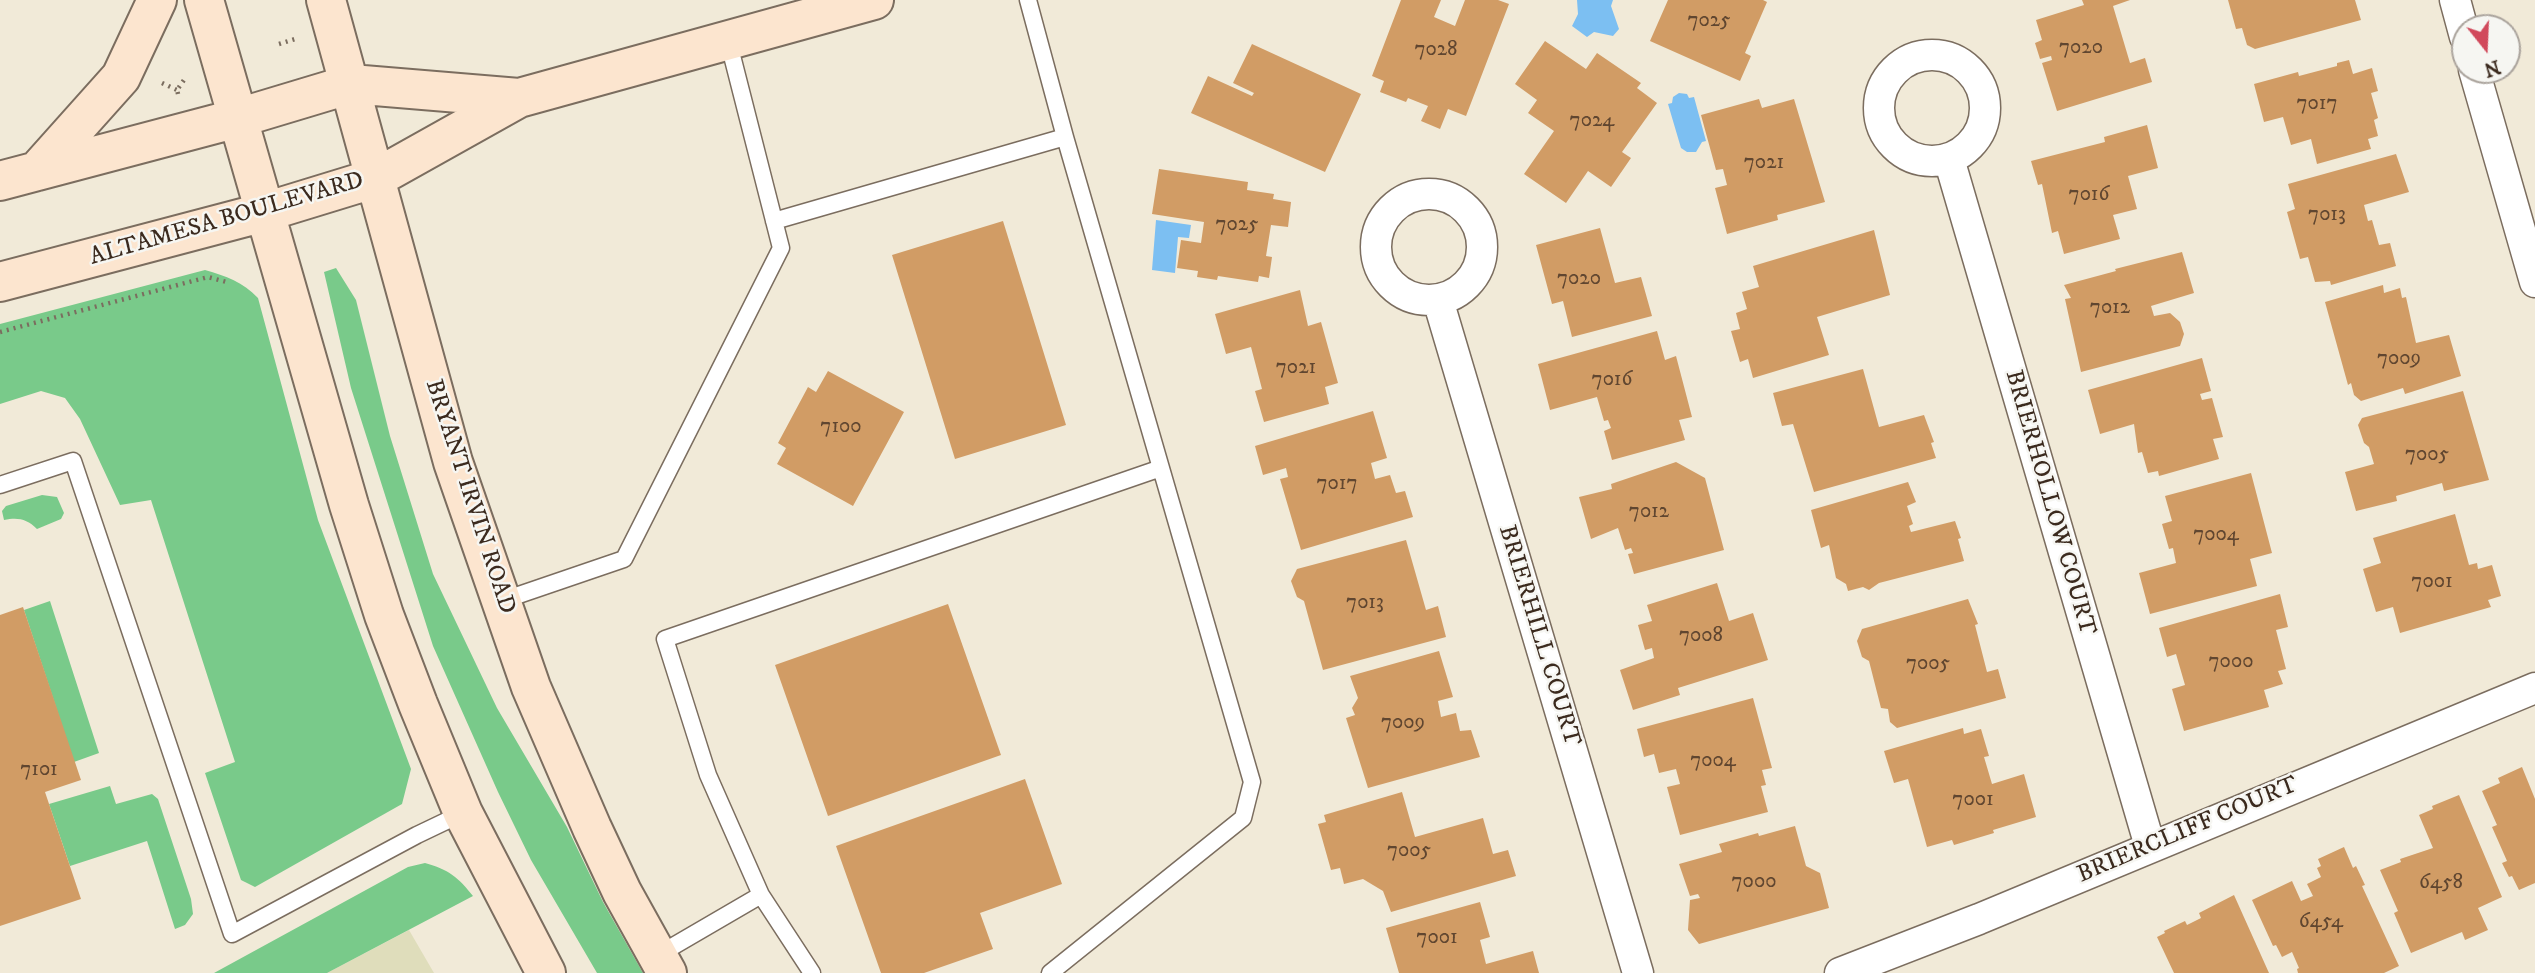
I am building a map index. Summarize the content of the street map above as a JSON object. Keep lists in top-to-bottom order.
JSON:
{
  "streets": {
    "main road": ["ALTAMESA BOULEVARD", "BRYANT IRVIN ROAD"],
    "street": ["BRIERHOLLOW COURT", "BRIERHILL COURT", "BRIERCLIFF COURT"]
  },
  "crossings": [
    ["ALTAMESA BOULEVARD", "BRYANT IRVIN ROAD"],
    ["BRIERHOLLOW COURT", "BRIERCLIFF COURT"]
  ],
  "house_numbers": [
    "7025",
    "7020",
    "7028",
    "7017",
    "7024",
    "7021",
    "7016",
    "7013",
    "7025",
    "7020",
    "7012",
    "7009",
    "7021",
    "7016",
    "7100",
    "7005",
    "7017",
    "7012",
    "7004",
    "7001",
    "7013",
    "7008",
    "7000",
    "7005",
    "7009",
    "7004",
    "7101",
    "7001",
    "7005",
    "7000",
    "6458",
    "6454",
    "7001"
  ],
  "north": "bottom"
}
